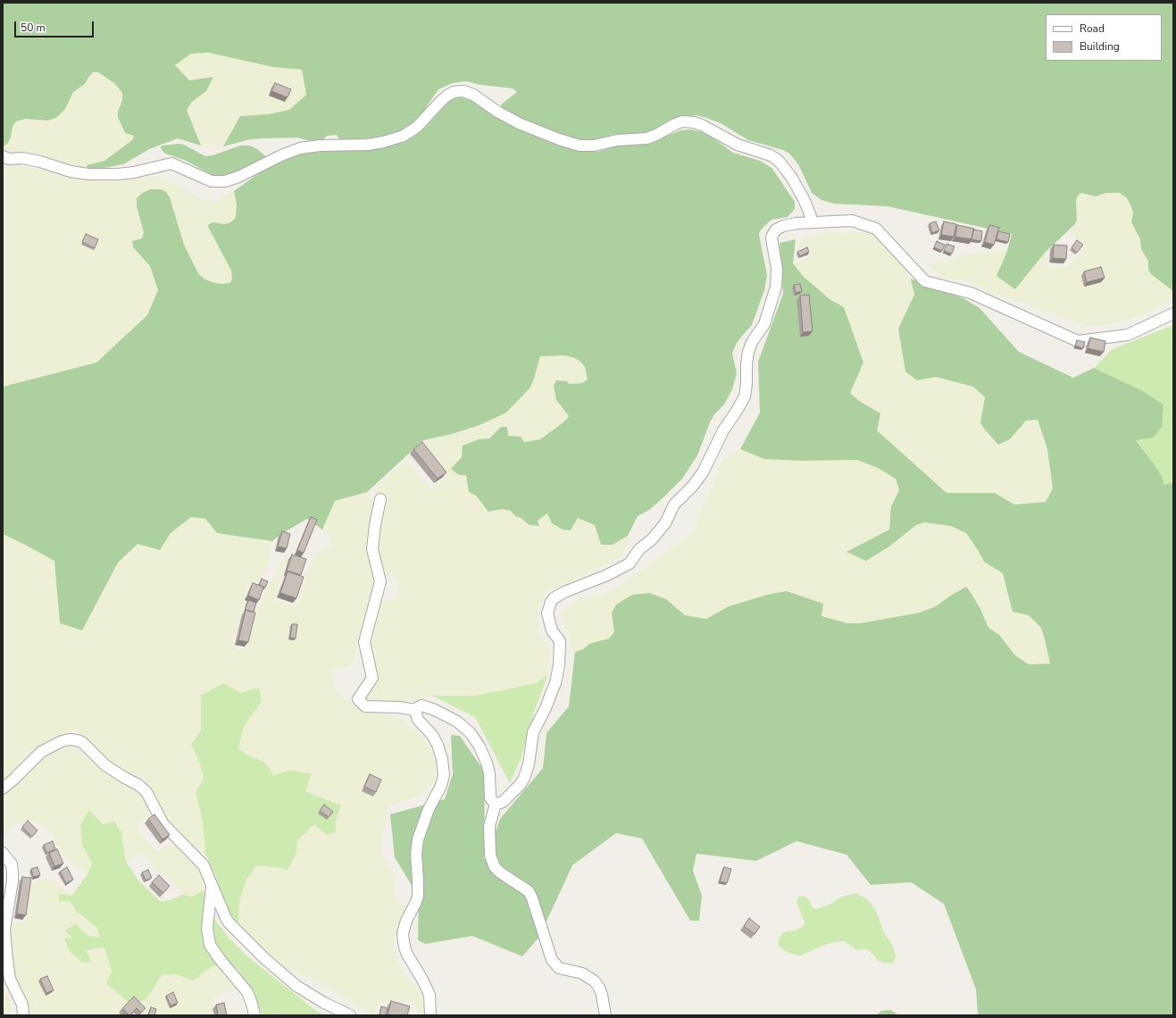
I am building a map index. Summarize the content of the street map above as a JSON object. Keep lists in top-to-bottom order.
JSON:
{
  "legend": ["Road", "Building"],
  "scale_bar": "50 m"
}
